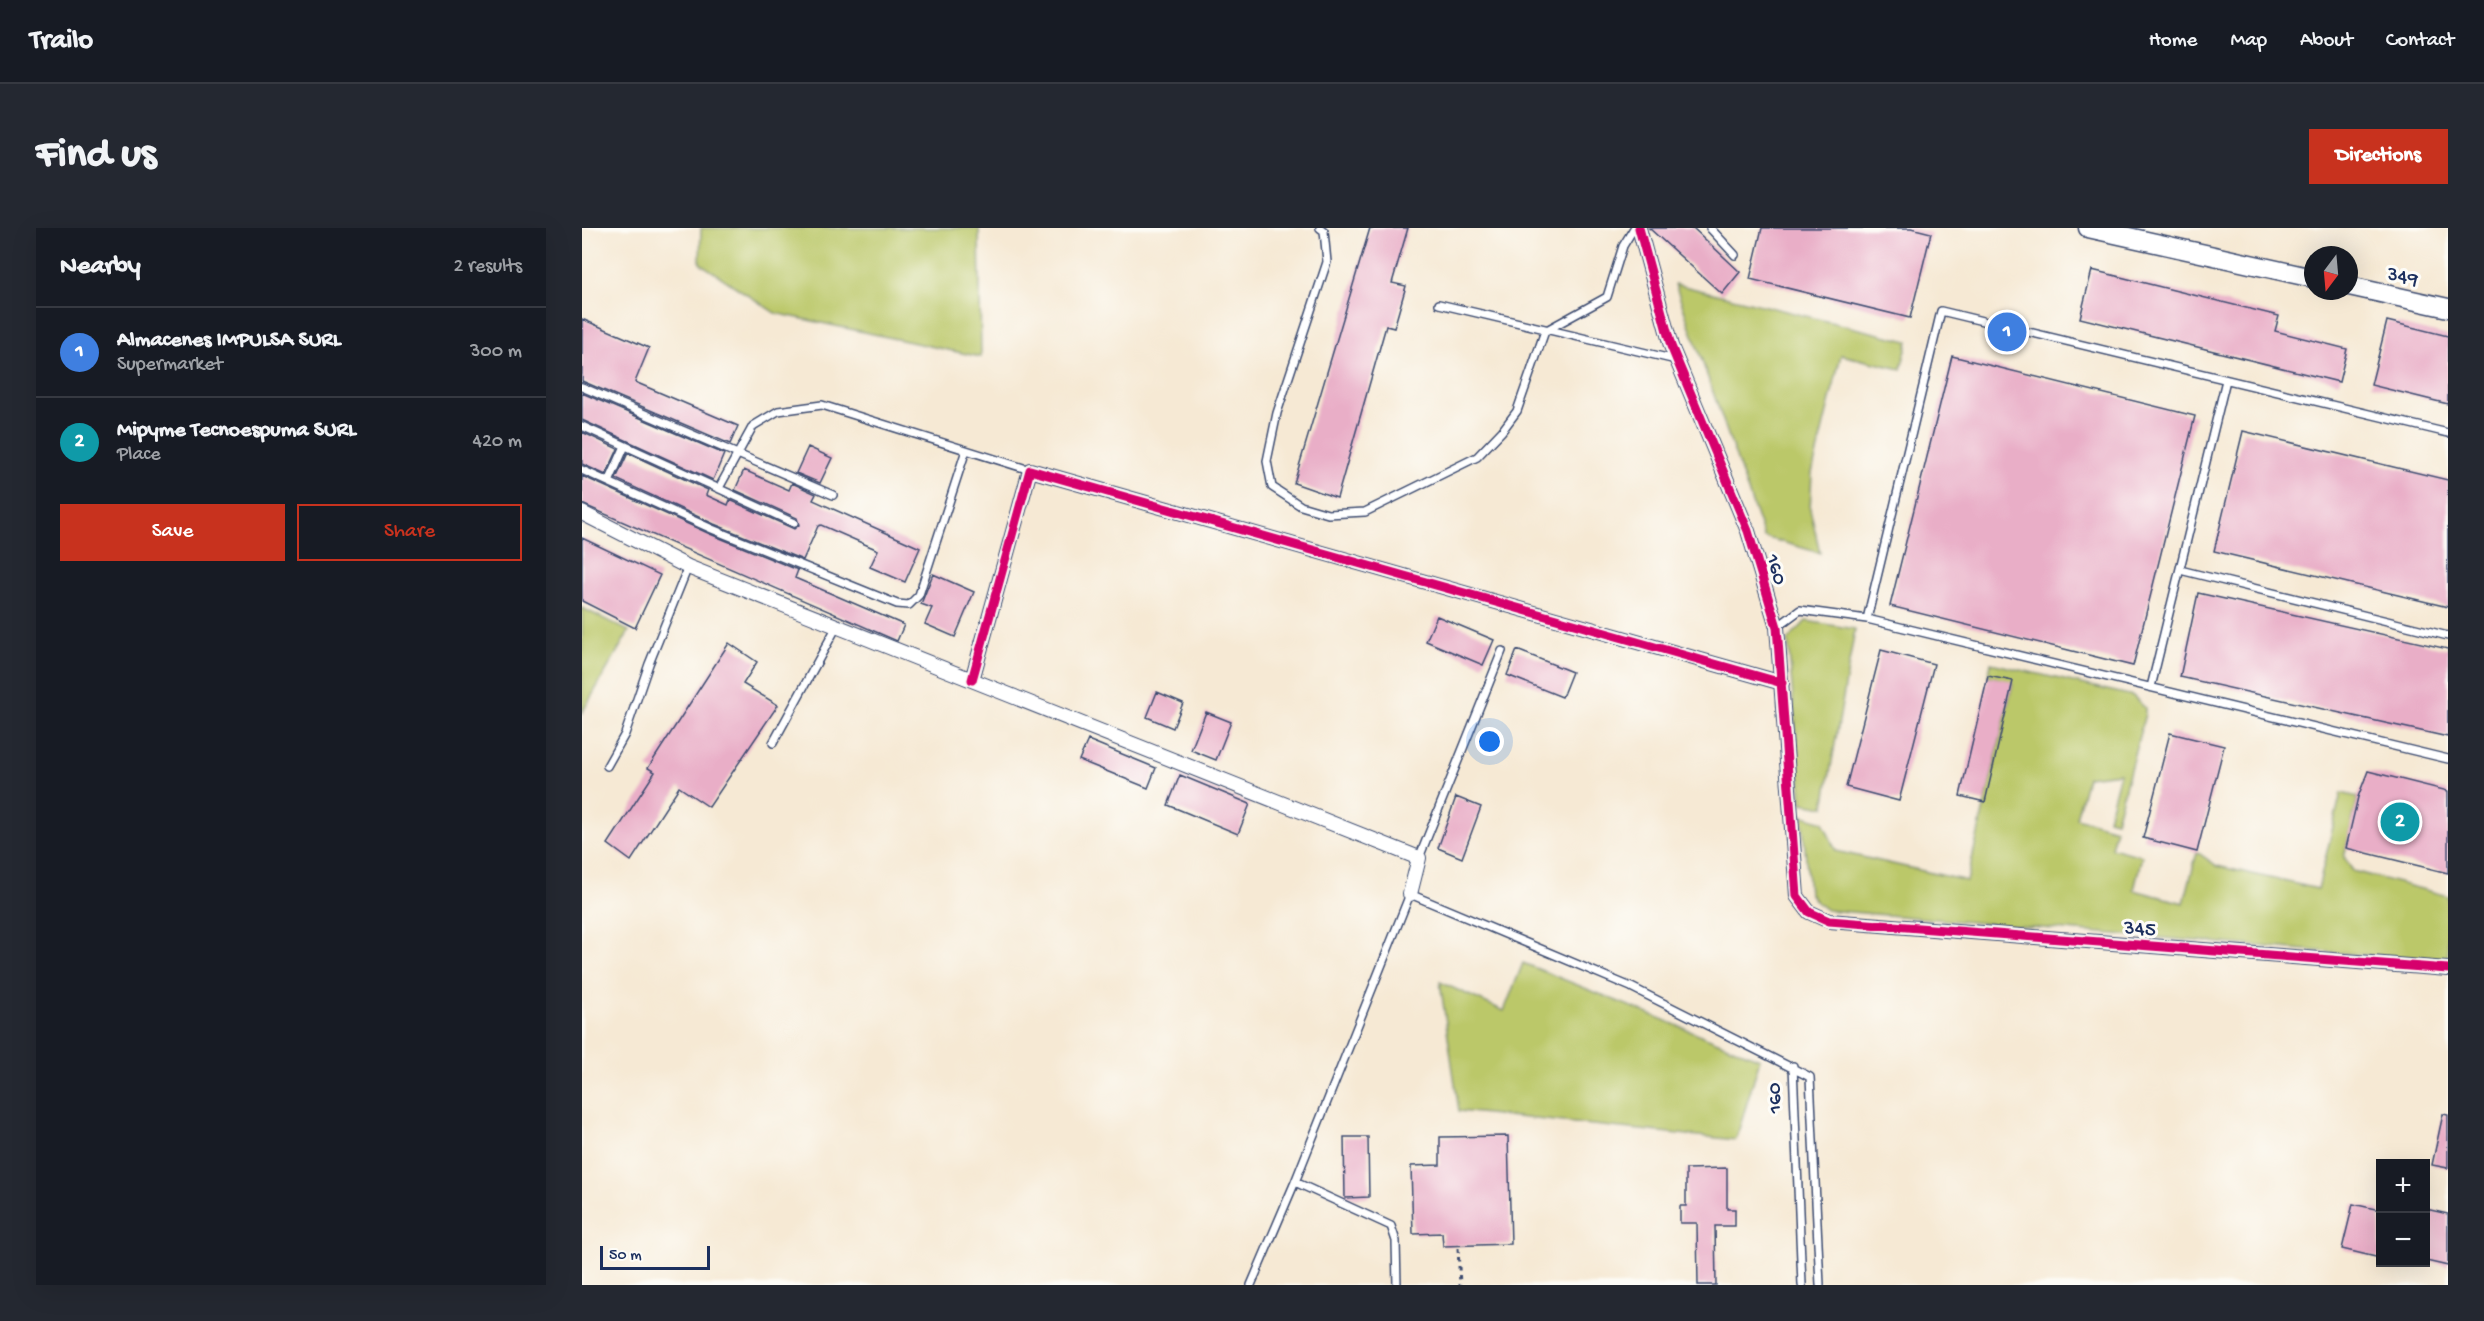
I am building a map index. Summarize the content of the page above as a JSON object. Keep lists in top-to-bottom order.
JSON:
{
  "streets": {
    "street": ["349", "160", "345"]
  },
  "crossings": [
    ["160", "345"]
  ],
  "scale_bar": "50 m",
  "north": "bottom",
  "page": {
    "header": "Trailo",
    "nav": [
      "Home",
      "Map",
      "About",
      "Contact"
    ],
    "buttons": [
      "Directions",
      ["Save", "Share"]
    ],
    "title": "Find us",
    "heading": ["Nearby", "2 results"],
    "list": [
      {
        "mark": "1",
        "name": "Almacenes IMPULSA SURL",
        "note": "Supermarket",
        "value": "300 m"
      },
      {
        "mark": "2",
        "name": "Mipyme Tecnoespuma SURL",
        "note": "Place",
        "value": "420 m"
      }
    ],
    "pins": ["1", "2"],
    "map_buttons": ["+", "−"],
    "scale": "50 m"
  }
}
